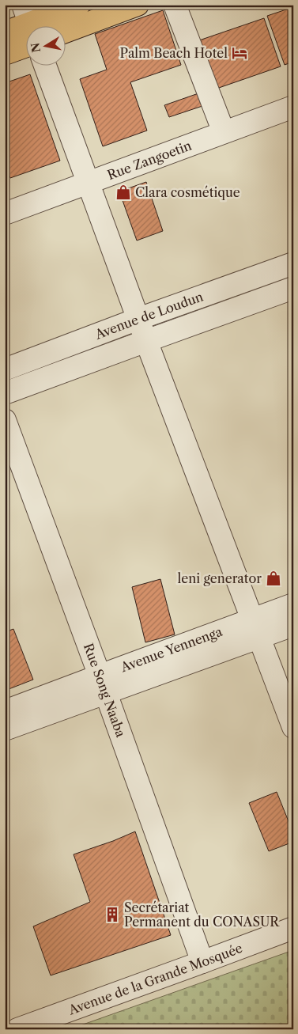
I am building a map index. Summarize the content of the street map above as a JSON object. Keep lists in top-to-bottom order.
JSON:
{
  "streets": {
    "street": [
      "Rue Zangoetin",
      "Avenue de Loudun",
      "Avenue Yennenga",
      "Rue Song Naaba",
      "Avenue de la Grande Mosquée"
    ]
  },
  "crossings": [
    ["Avenue Yennenga", "Rue Song Naaba"],
    ["Rue Song Naaba", "Avenue de la Grande Mosquée"]
  ],
  "places": {
    "hotel": ["Palm Beach Hotel"],
    "shop": ["Clara cosmétique", "leni generator"],
    "building": ["Secrétariat Permanent du CONASUR"]
  },
  "north": "left"
}
